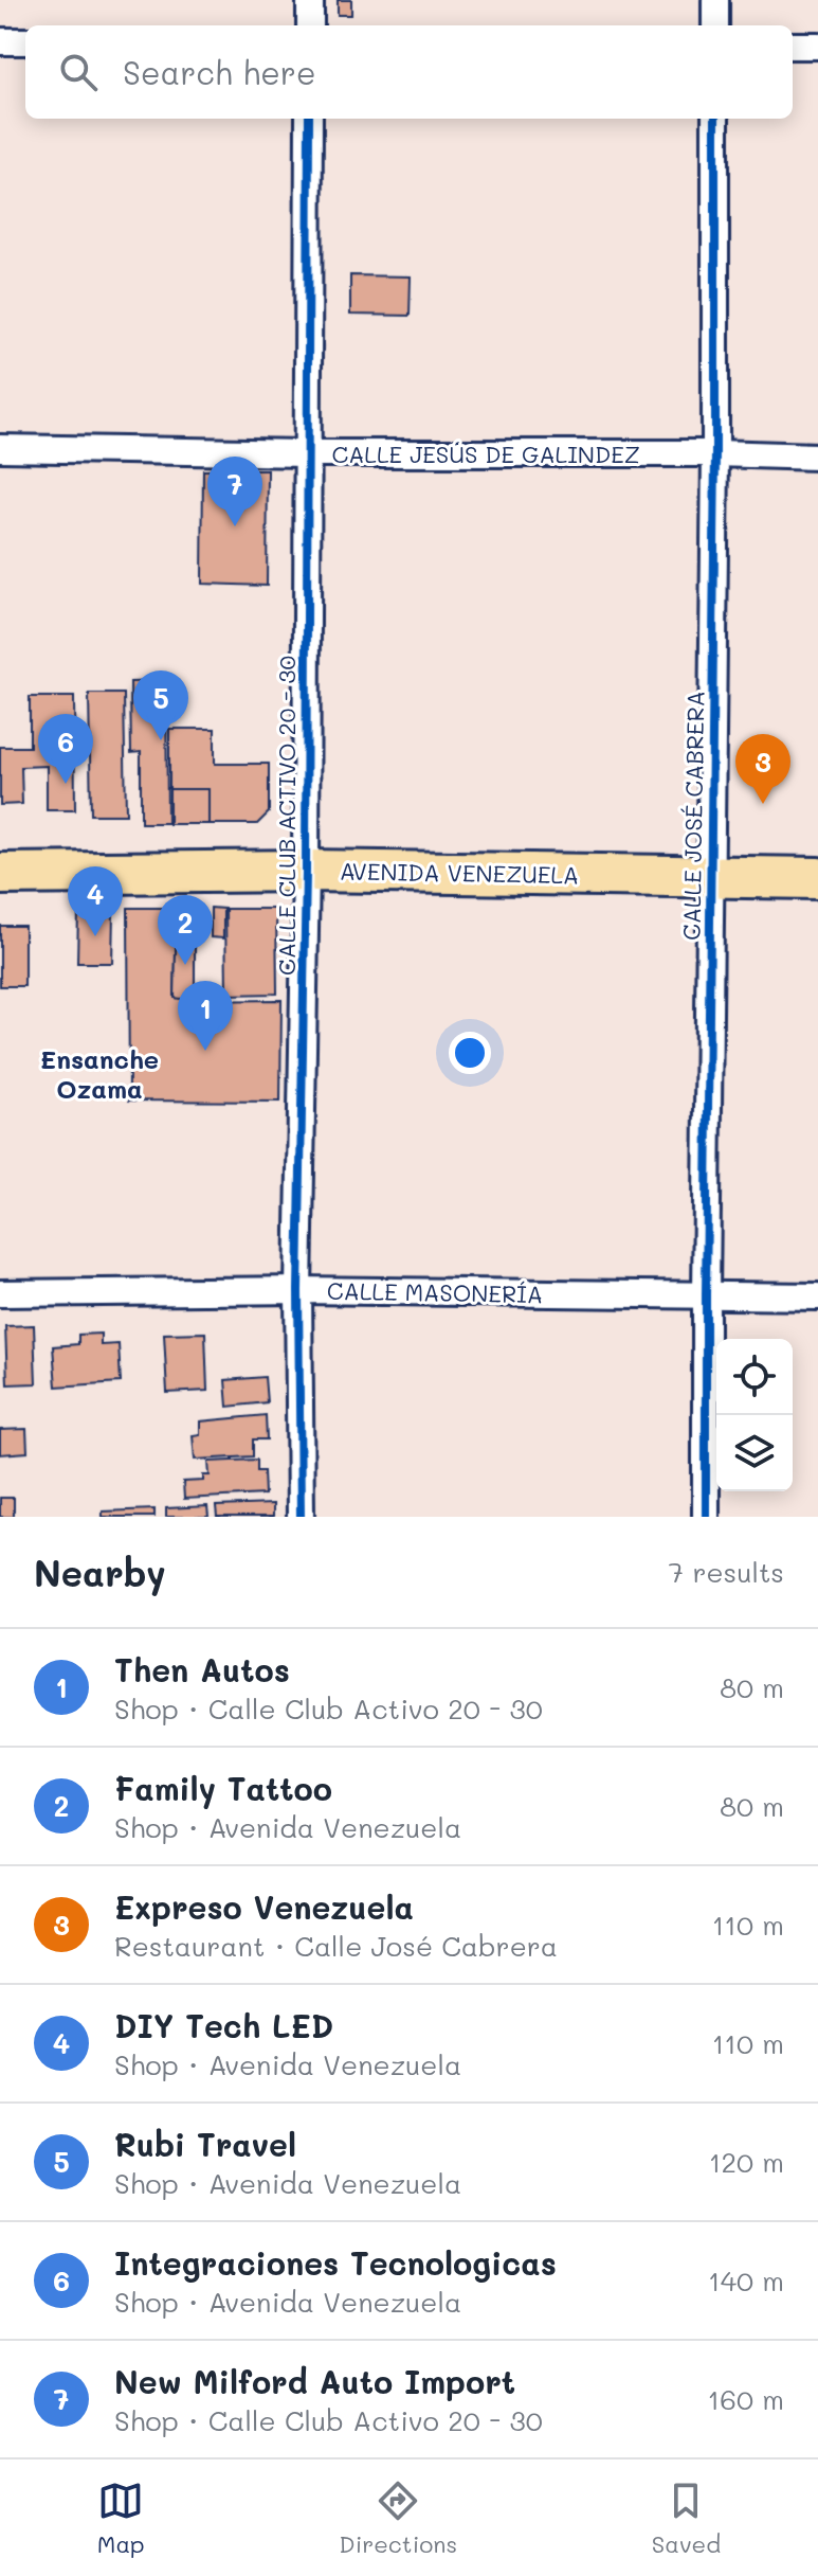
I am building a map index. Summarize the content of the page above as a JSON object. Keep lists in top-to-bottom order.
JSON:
{
  "streets": {
    "main road": ["AVENIDA VENEZUELA"],
    "street": [
      "CALLE JESÚS DE GALINDEZ",
      "CALLE CLUB ACTIVO 20 - 30",
      "CALLE JOSÉ CABRERA",
      "CALLE MASONERÍA"
    ]
  },
  "crossings": [
    ["CALLE JESÚS DE GALINDEZ", "CALLE CLUB ACTIVO 20 - 30"],
    ["CALLE JESÚS DE GALINDEZ", "CALLE JOSÉ CABRERA"],
    ["CALLE CLUB ACTIVO 20 - 30", "AVENIDA VENEZUELA"],
    ["CALLE CLUB ACTIVO 20 - 30", "CALLE MASONERÍA"],
    ["CALLE JOSÉ CABRERA", "AVENIDA VENEZUELA"],
    ["CALLE JOSÉ CABRERA", "CALLE MASONERÍA"]
  ],
  "districts": ["Ensanche Ozama"],
  "page": {
    "search": "Search here",
    "pins": [
      "7",
      "5",
      "6",
      "3",
      "4",
      "2",
      "1"
    ],
    "heading": ["Nearby", "7 results"],
    "list": [
      {
        "mark": "1",
        "name": "Then Autos",
        "note": "Shop · Calle Club Activo 20 - 30",
        "value": "80 m"
      },
      {
        "mark": "2",
        "name": "Family Tattoo",
        "note": "Shop · Avenida Venezuela",
        "value": "80 m"
      },
      {
        "mark": "3",
        "name": "Expreso Venezuela",
        "note": "Restaurant · Calle José Cabrera",
        "value": "110 m"
      },
      {
        "mark": "4",
        "name": "DIY Tech LED",
        "note": "Shop · Avenida Venezuela",
        "value": "110 m"
      },
      {
        "mark": "5",
        "name": "Rubi Travel",
        "note": "Shop · Avenida Venezuela",
        "value": "120 m"
      },
      {
        "mark": "6",
        "name": "Integraciones Tecnologicas",
        "note": "Shop · Avenida Venezuela",
        "value": "140 m"
      },
      {
        "mark": "7",
        "name": "New Milford Auto Import",
        "note": "Shop · Calle Club Activo 20 - 30",
        "value": "160 m"
      }
    ],
    "nav": ["Map", "Directions", "Saved"]
  }
}
